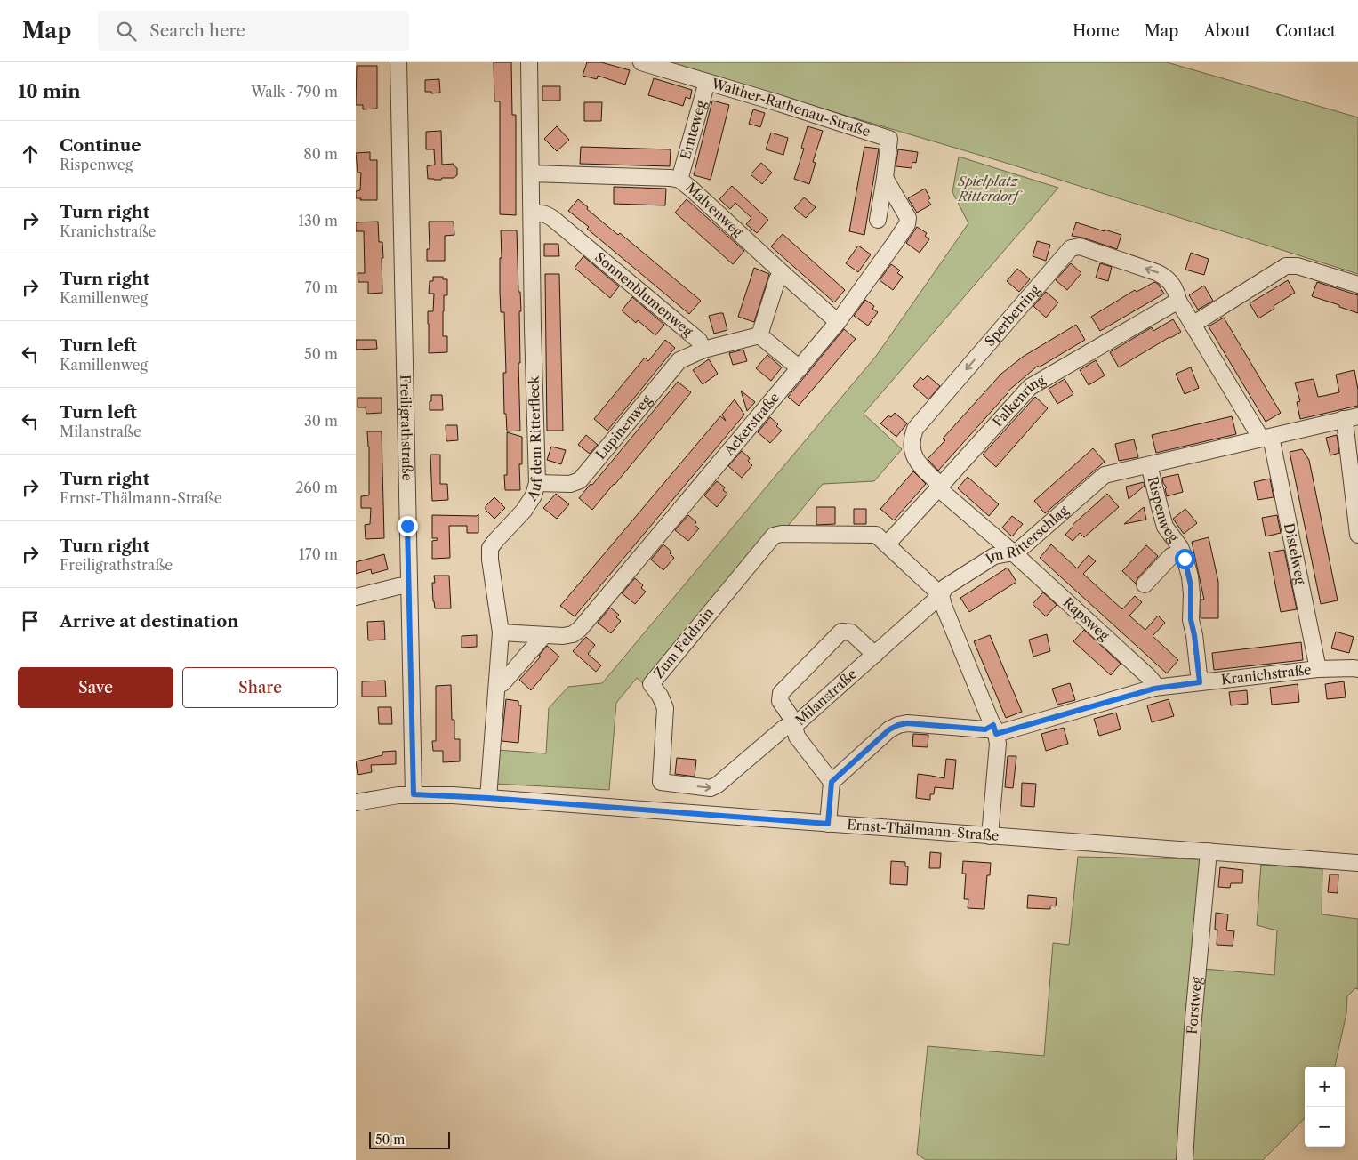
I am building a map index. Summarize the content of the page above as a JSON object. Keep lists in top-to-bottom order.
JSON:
{
  "streets": {
    "street": [
      "Walther-Rathenau-Straße",
      "Ernteweg",
      "Malvenweg",
      "Sonnenblumenweg",
      "Sperberring",
      "Falkenring",
      "Ackerstraße",
      "Lupinenweg",
      "Freiligrathstraße",
      "Auf dem Ritterfleck",
      "Rispenweg",
      "Im Ritterschlag",
      "Distelweg",
      "Rapsweg",
      "Zum Feldrain",
      "Kranichstraße",
      "Milanstraße",
      "Ernst-Thälmann-Straße",
      "Forstweg"
    ]
  },
  "crossings": [
    ["Walther-Rathenau-Straße", "Ernteweg"],
    ["Walther-Rathenau-Straße", "Ackerstraße"],
    ["Ernteweg", "Malvenweg"],
    ["Malvenweg", "Ackerstraße"],
    ["Malvenweg", "Auf dem Ritterfleck"],
    ["Sonnenblumenweg", "Lupinenweg"],
    ["Sonnenblumenweg", "Auf dem Ritterfleck"],
    ["Sperberring", "Falkenring"],
    ["Falkenring", "Zum Feldrain"],
    ["Ackerstraße", "Auf dem Ritterfleck"],
    ["Lupinenweg", "Auf dem Ritterfleck"],
    ["Freiligrathstraße", "Ernst-Thälmann-Straße"],
    ["Auf dem Ritterfleck", "Ernst-Thälmann-Straße"],
    ["Rispenweg", "Im Ritterschlag"],
    ["Rispenweg", "Kranichstraße"],
    ["Im Ritterschlag", "Distelweg"],
    ["Im Ritterschlag", "Rapsweg"],
    ["Im Ritterschlag", "Milanstraße"],
    ["Distelweg", "Kranichstraße"],
    ["Rapsweg", "Kranichstraße"],
    ["Zum Feldrain", "Milanstraße"],
    ["Kranichstraße", "Milanstraße"],
    ["Ernst-Thälmann-Straße", "Forstweg"]
  ],
  "parks": ["Spielplatz Ritterdorf"],
  "scale_bar": "50 m",
  "page": {
    "header": "Map",
    "search": "Search here",
    "nav": [
      "Home",
      "Map",
      "About",
      "Contact"
    ],
    "heading": ["10 min", "Walk · 790 m"],
    "list": [
      ["Continue", "Rispenweg", "80 m"],
      ["Turn right", "Kranichstraße", "130 m"],
      ["Turn right", "Kamillenweg", "70 m"],
      ["Turn left", "Kamillenweg", "50 m"],
      ["Turn left", "Milanstraße", "30 m"],
      ["Turn right", "Ernst-Thälmann-Straße", "260 m"],
      ["Turn right", "Freiligrathstraße", "170 m"],
      "Arrive at destination"
    ],
    "buttons": ["Save", "Share"],
    "map_buttons": ["+", "−"],
    "scale": "50 m"
  }
}
